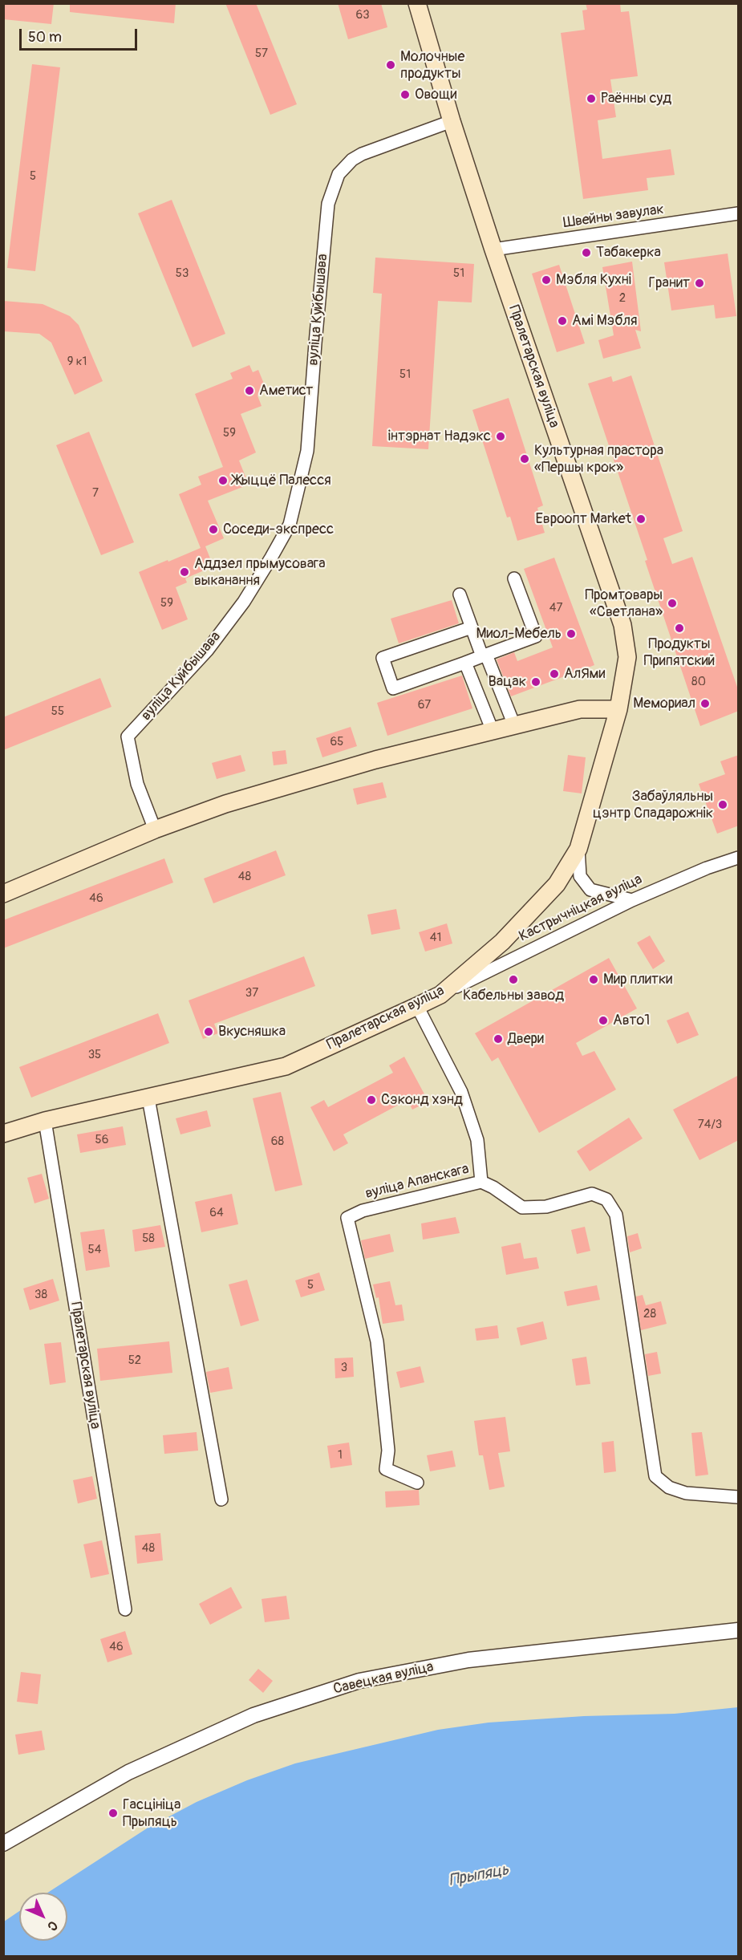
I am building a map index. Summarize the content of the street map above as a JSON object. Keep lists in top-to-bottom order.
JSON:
{
  "streets": {
    "main road": ["Пралетарская вуліца"],
    "street": [
      "Швейны завулак",
      "вуліца Куйбышава",
      "Кастрычніцкая вуліца",
      "вуліца Апанскага",
      "Савецкая вуліца"
    ]
  },
  "crossings": [
    ["Швейны завулак", "Пралетарская вуліца"],
    ["вуліца Куйбышава", "Пралетарская вуліца"],
    ["Пралетарская вуліца", "Кастрычніцкая вуліца"]
  ],
  "water": ["Прыпяць"],
  "places": [
    "Молочные продукты",
    "Овощи",
    "Раённы суд",
    "Табакерка",
    "Мэбля Кухні",
    "Гранит",
    "Амі Мэбля",
    "Аметист",
    "інтэрнат Надэкс",
    "Культурная прастора «Першы крок»",
    "Жыццё Палесся",
    "Евроопт Market",
    "Соседи-экспресс",
    "Аддзел прымусовага выканання",
    "Промтовары «Светлана»",
    "Продукты Припятский",
    "Миол-Мебель",
    "АлЯми",
    "Вацак",
    "Мемориал",
    "Забаўляльны цэнтр Спадарожнік",
    "Кабельны завод",
    "Мир плитки",
    "Авто1",
    "Вкусняшка",
    "Двери",
    "Сэконд хэнд",
    "Гасцініца Прыпяць"
  ],
  "house_numbers": [
    "63",
    "57",
    "5",
    "53",
    "51",
    "2",
    "9 к1",
    "51",
    "59",
    "7",
    "59",
    "47",
    "80",
    "67",
    "55",
    "65",
    "48",
    "46",
    "41",
    "37",
    "35",
    "74/3",
    "56",
    "68",
    "64",
    "58",
    "54",
    "5",
    "38",
    "28",
    "52",
    "3",
    "1",
    "48",
    "46"
  ],
  "scale_bar": "50 m",
  "north": "bottom right"
}
